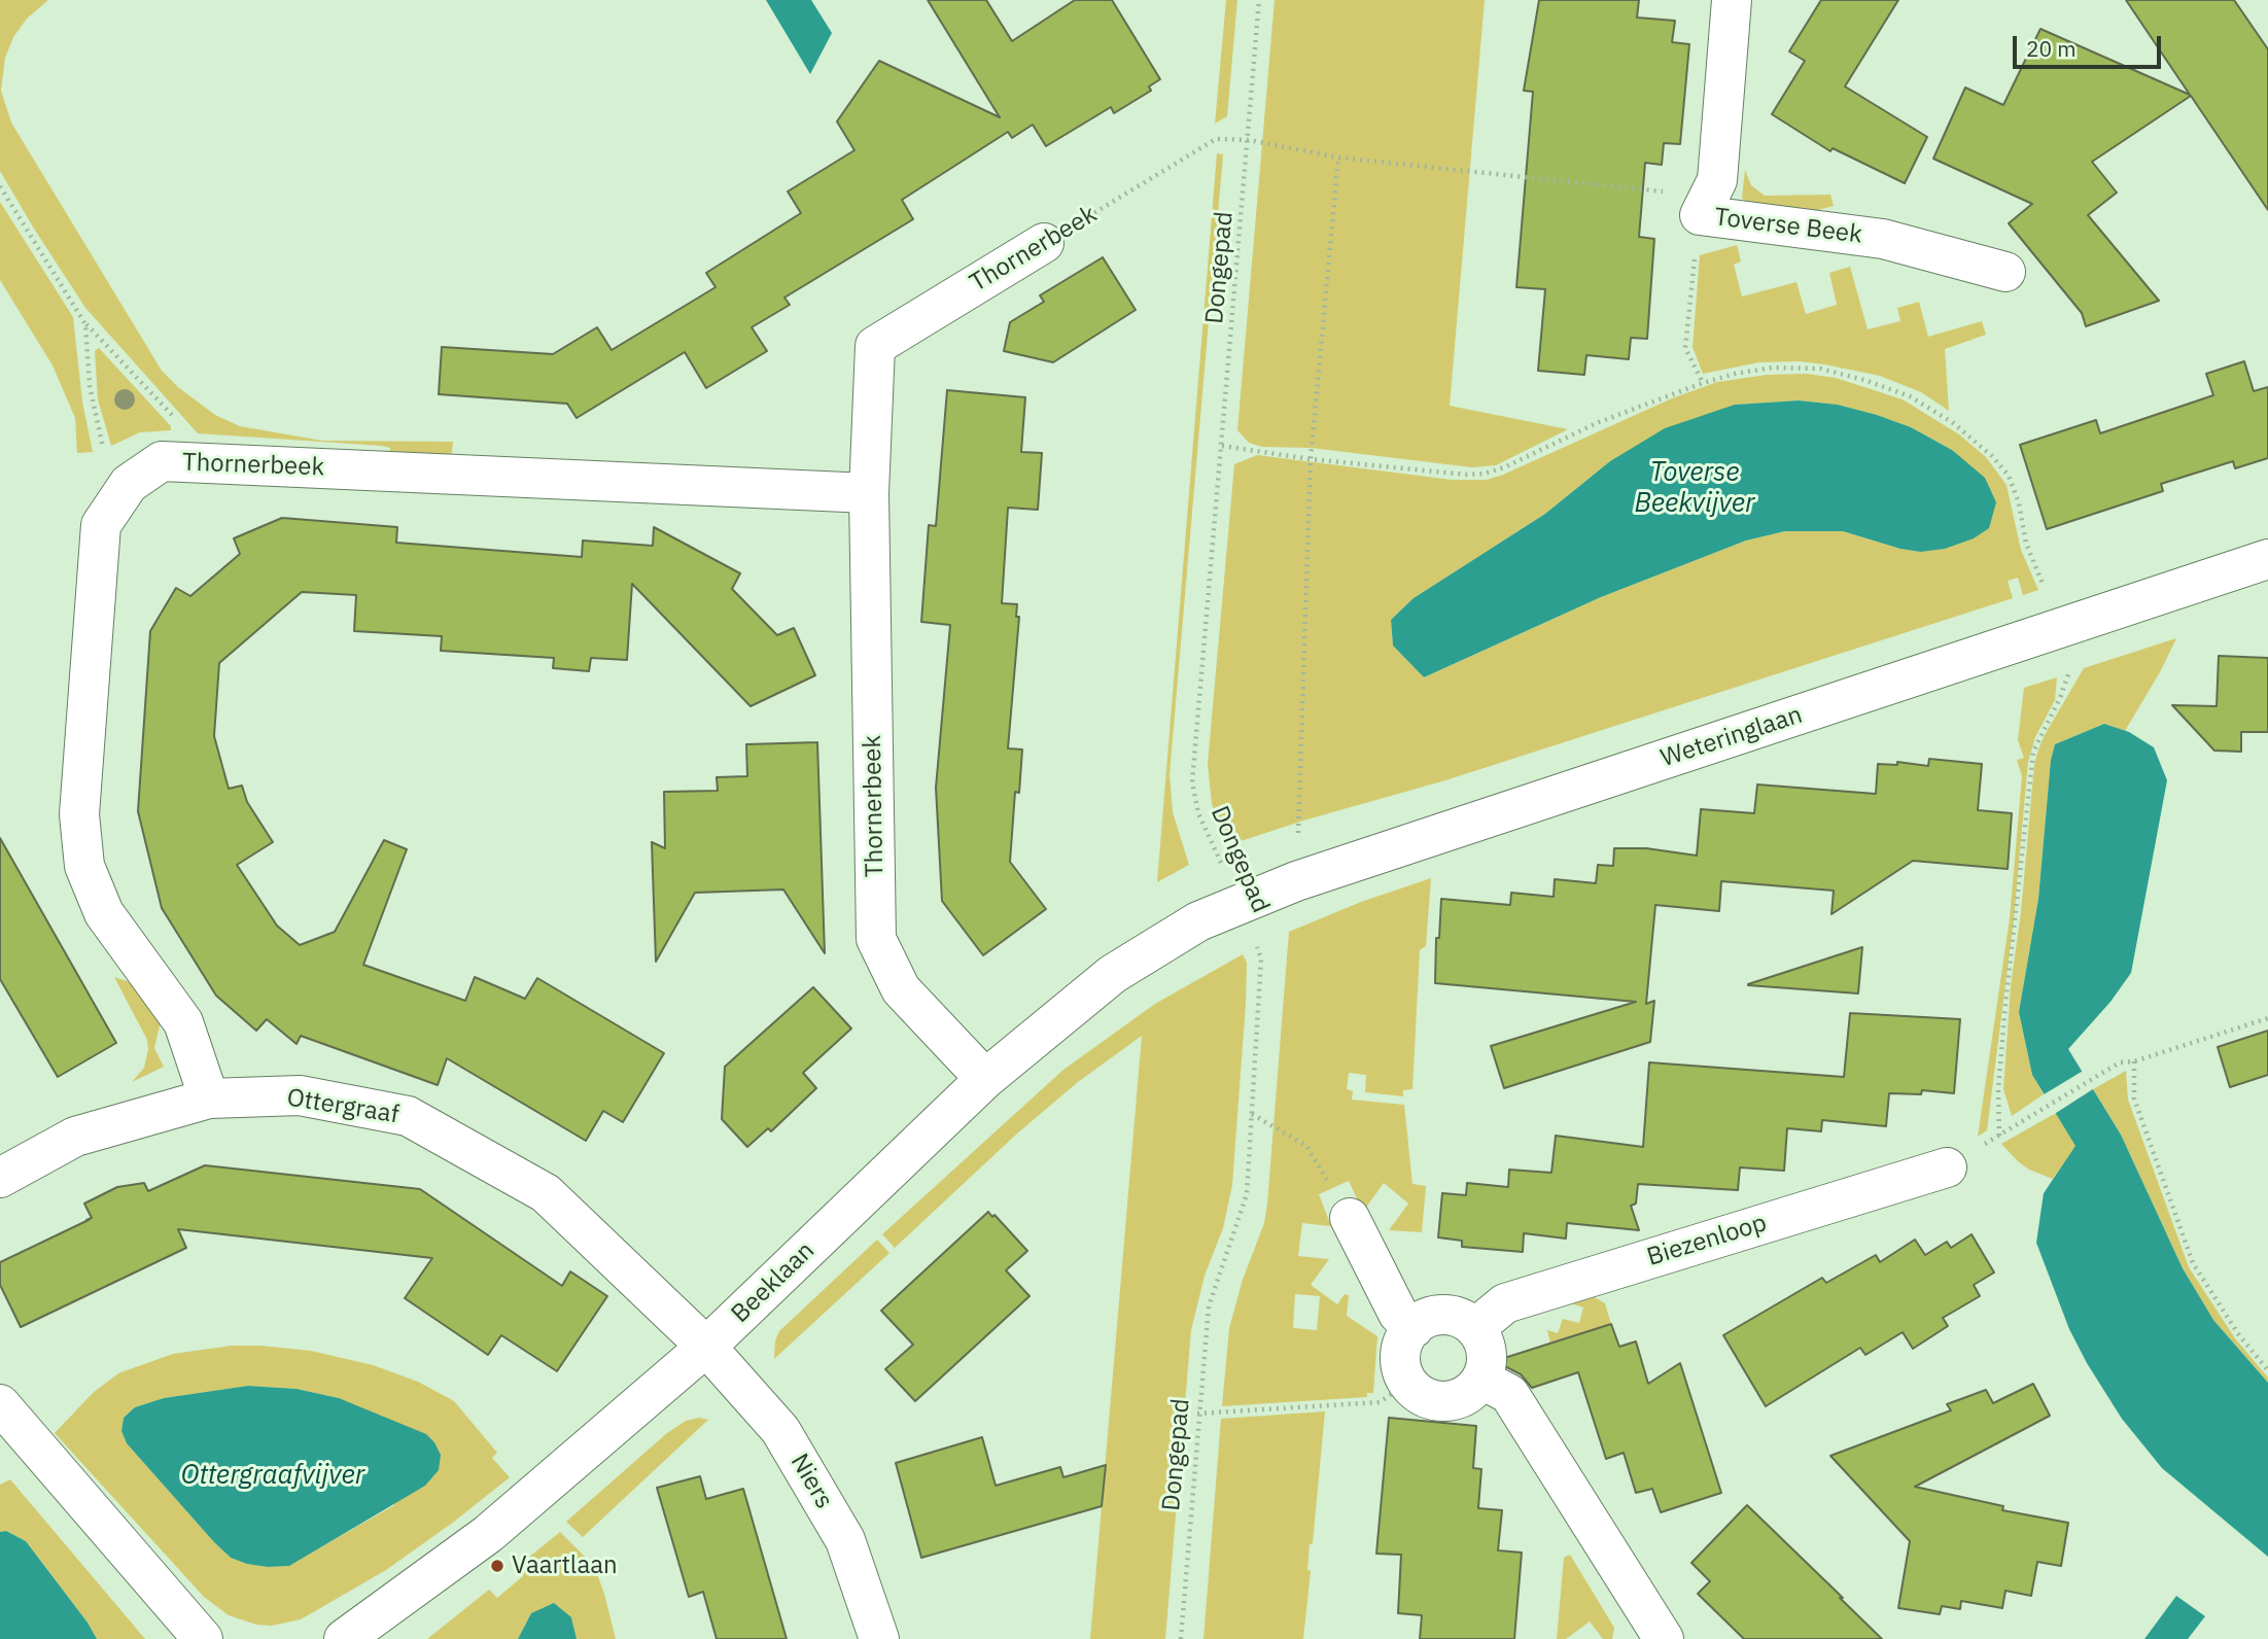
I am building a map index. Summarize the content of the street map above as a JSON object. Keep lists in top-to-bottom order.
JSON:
{
  "streets": {
    "street": [
      "Toverse Beek",
      "Thornerbeek",
      "Weteringlaan",
      "Ottergraaf",
      "Biezenloop",
      "Beeklaan",
      "Niers"
    ],
    "path": ["Dongepad"]
  },
  "crossings": [
    ["Toverse Beek", "Thornerbeek"],
    ["Thornerbeek", "Dongepad"],
    ["Thornerbeek", "Ottergraaf"],
    ["Thornerbeek", "Beeklaan"],
    ["Dongepad", "Weteringlaan"],
    ["Weteringlaan", "Beeklaan"],
    ["Ottergraaf", "Beeklaan"],
    ["Ottergraaf", "Niers"],
    ["Beeklaan", "Niers"]
  ],
  "water": ["Toverse Beekvijver", "Ottergraafvijver"],
  "places": ["Vaartlaan"],
  "scale_bar": "20 m"
}
